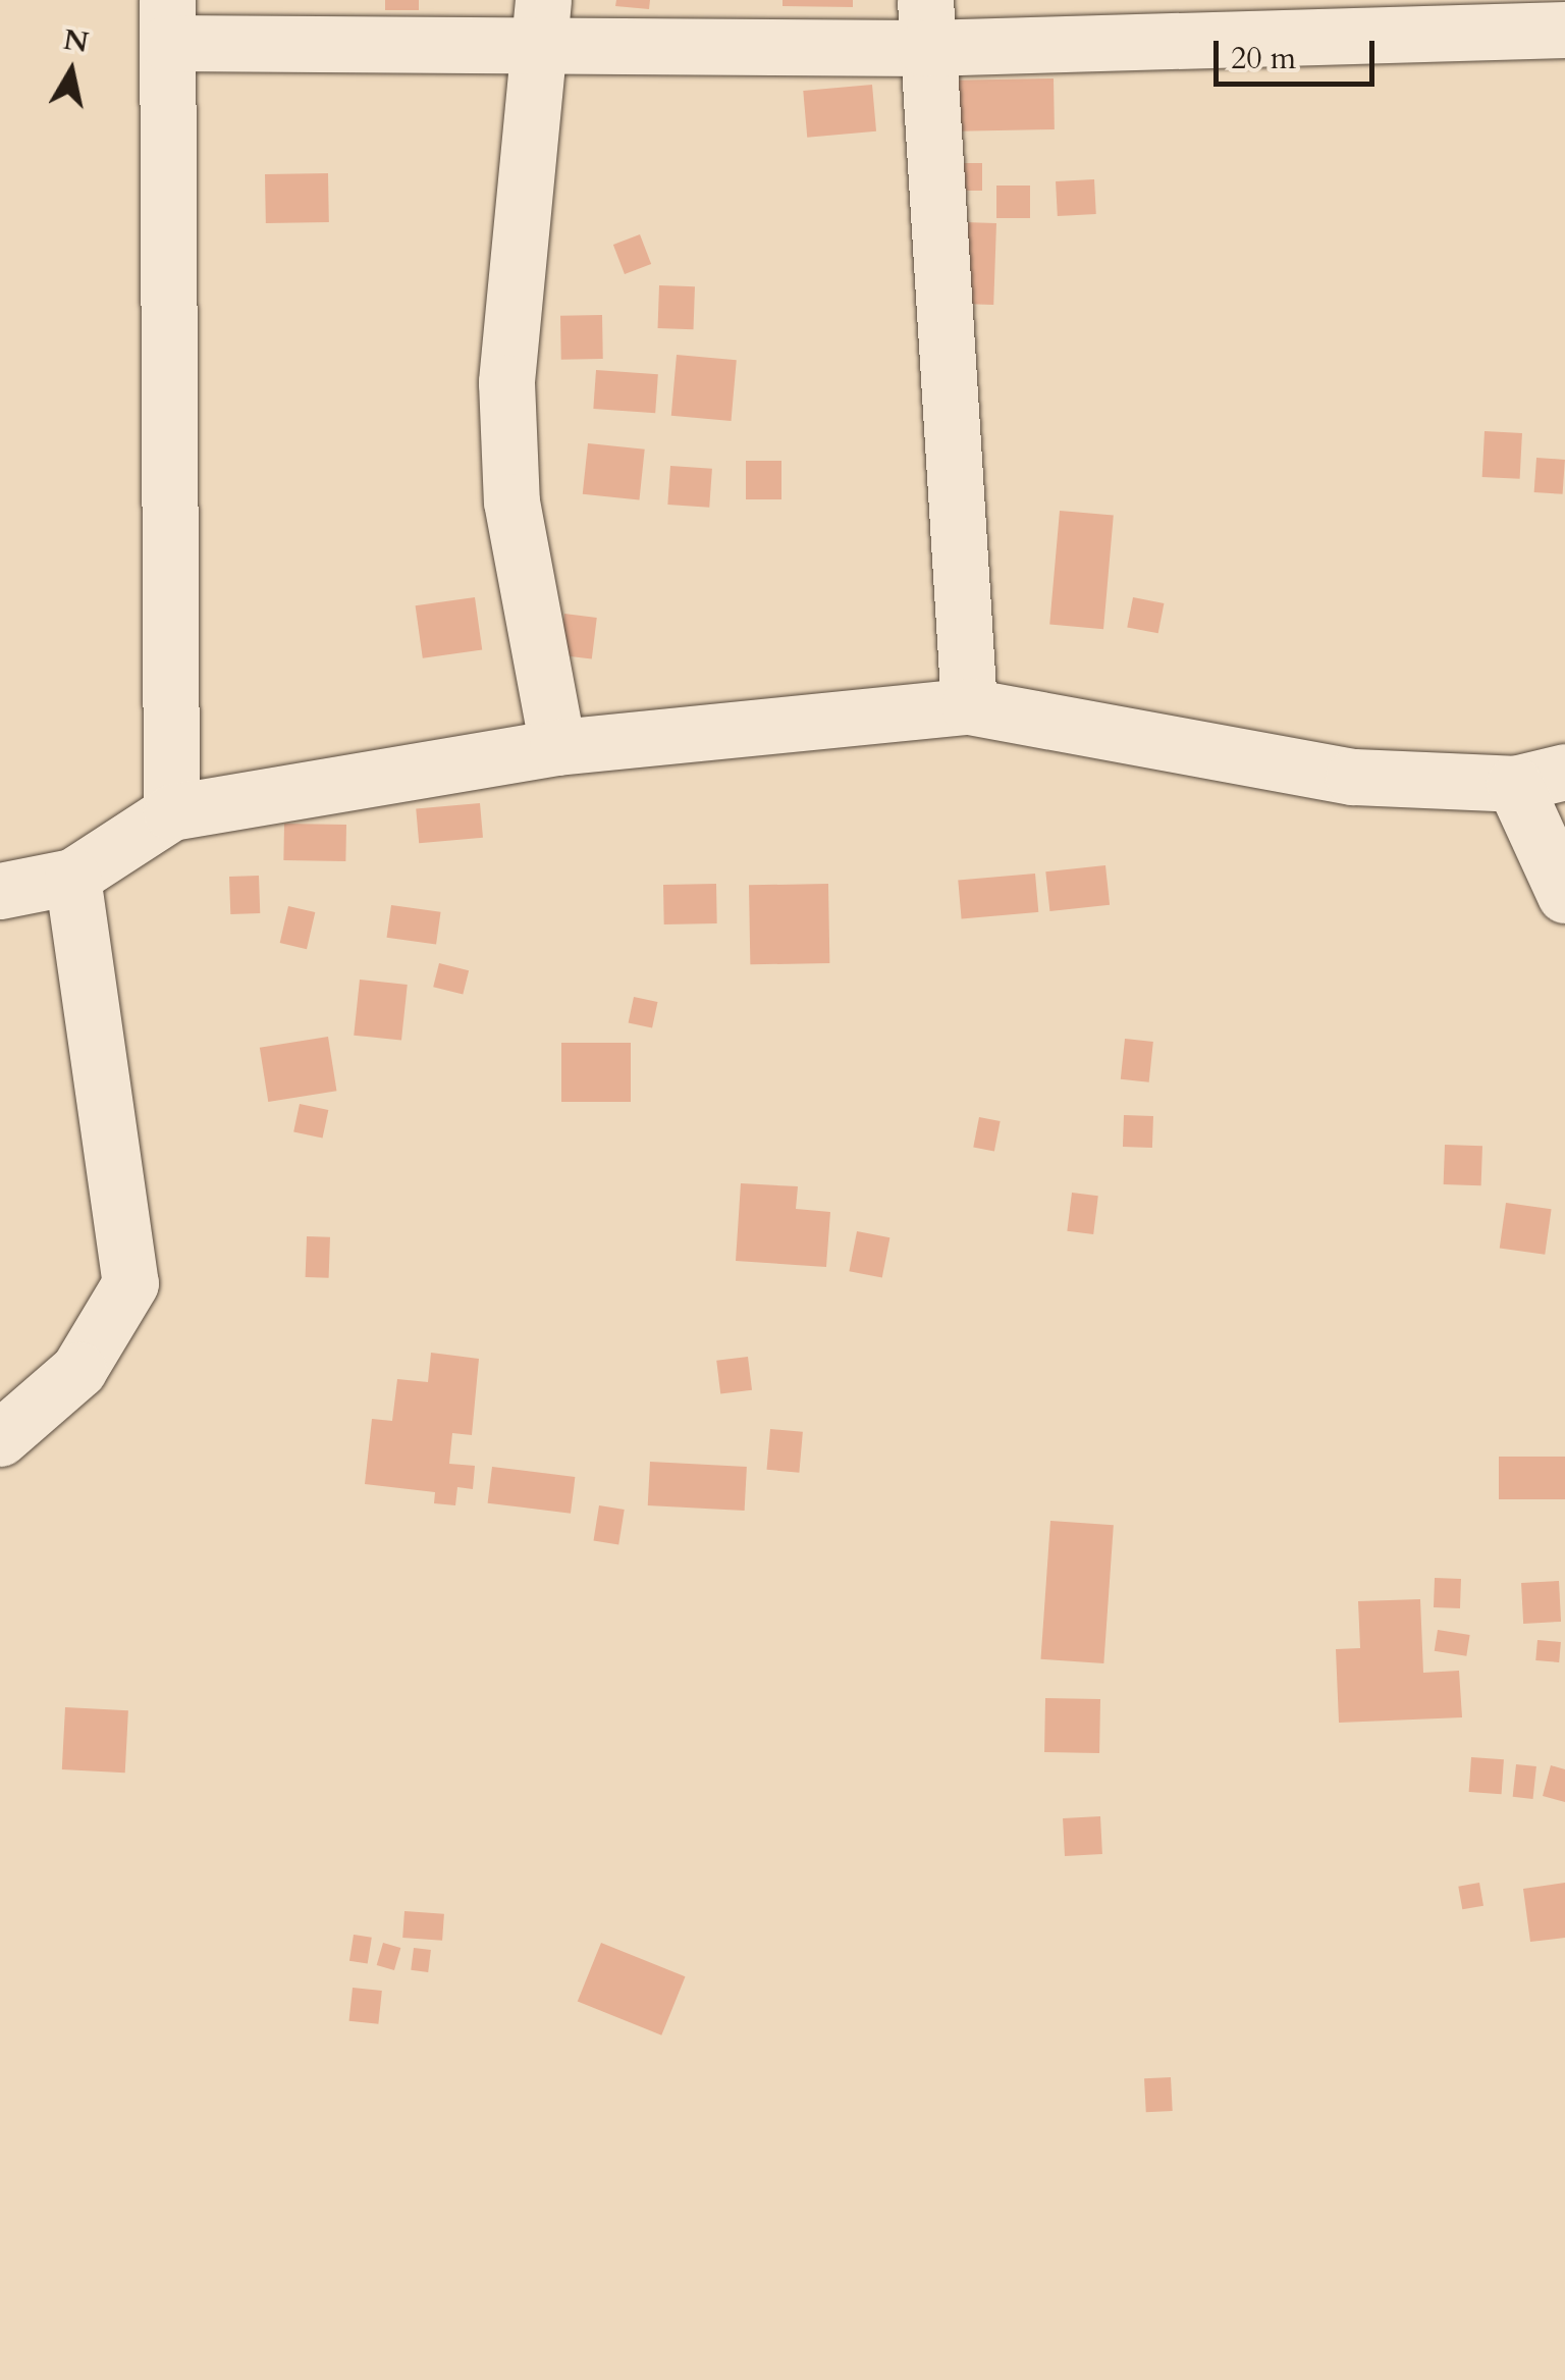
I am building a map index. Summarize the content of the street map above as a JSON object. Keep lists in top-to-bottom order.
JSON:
{
  "scale_bar": "20 m",
  "north": "top"
}
